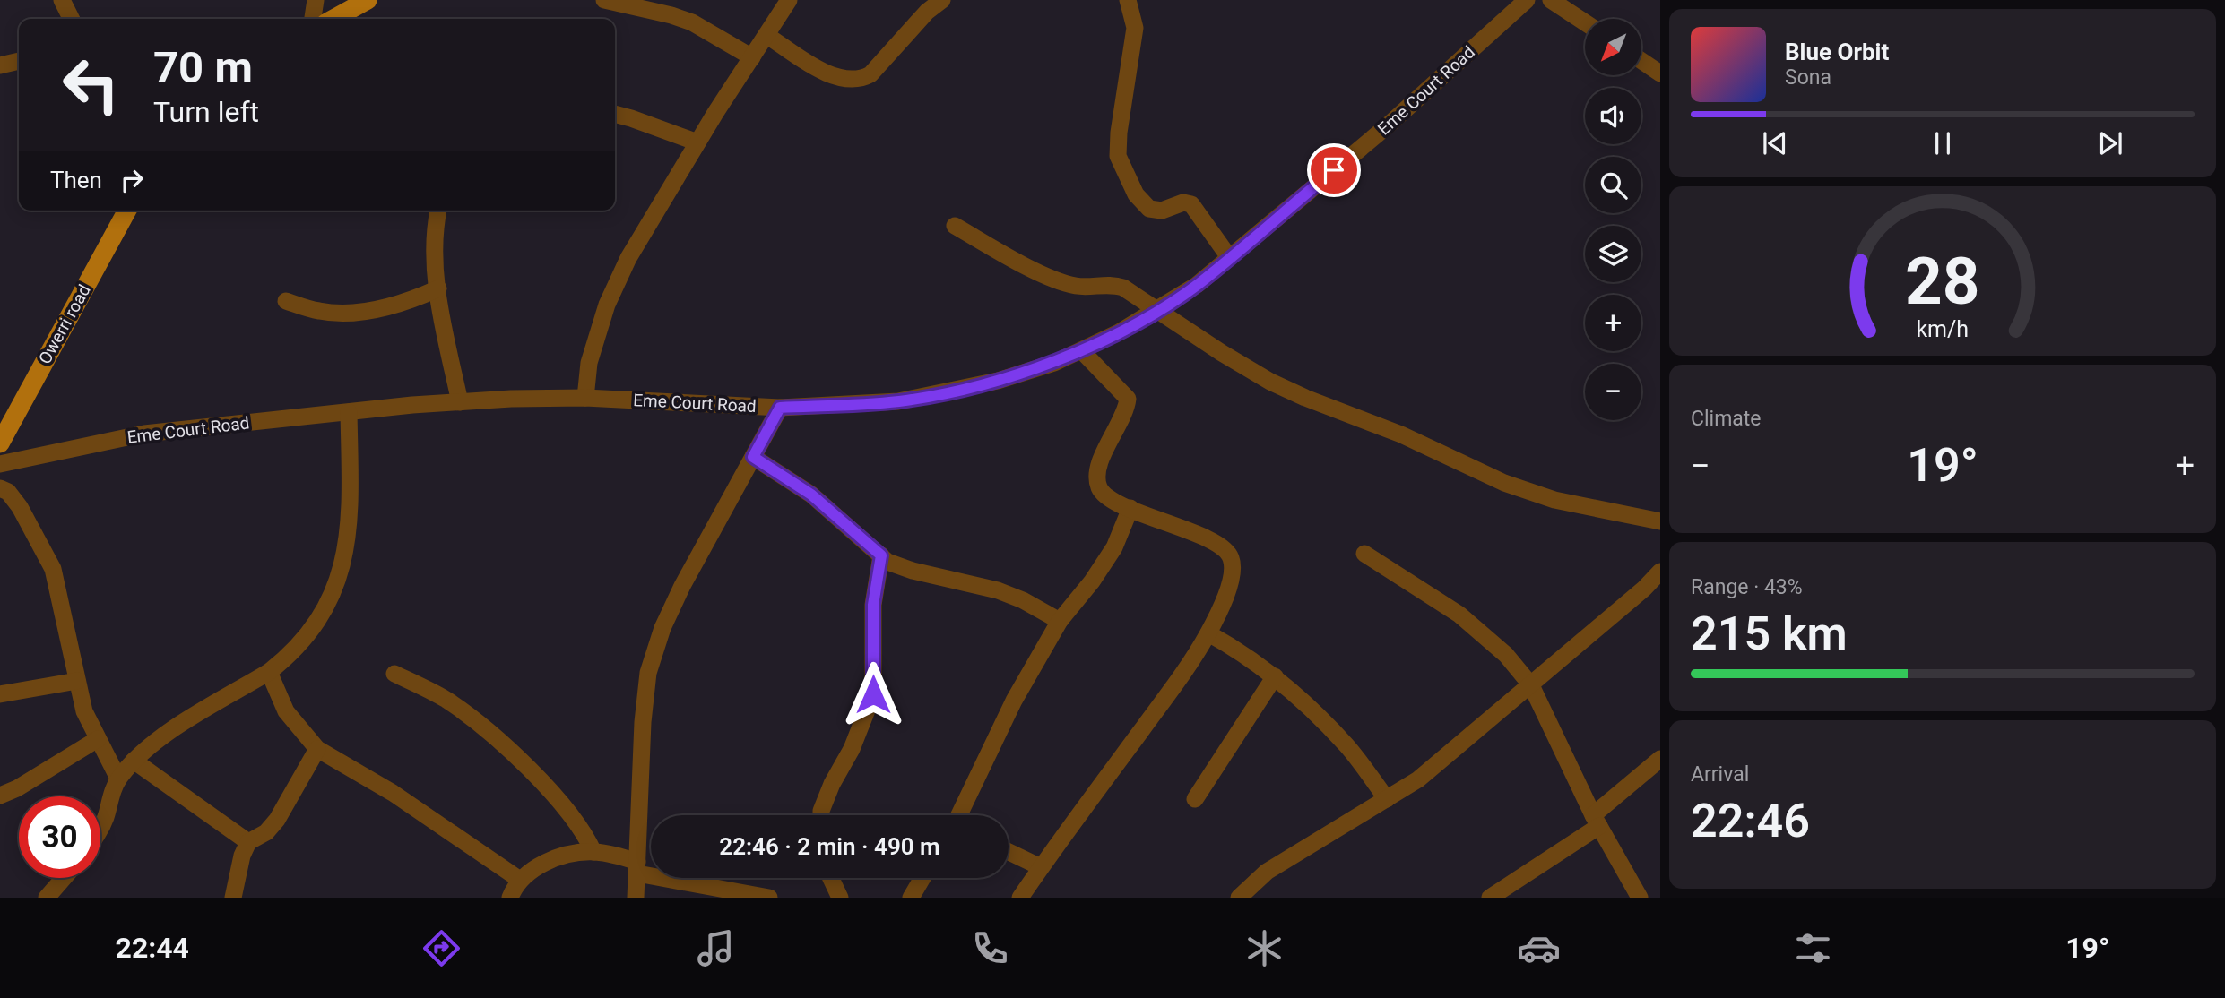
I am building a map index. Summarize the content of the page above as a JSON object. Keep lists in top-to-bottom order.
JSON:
{
  "streets": {
    "main road": ["Owerri road"],
    "street": ["Eme Court Road"]
  },
  "north": "bottom left",
  "page": {
    "map_buttons": ["+", "−"],
    "turn": ["70 m", "Turn left"],
    "song": ["Blue Orbit", "Sona"],
    "then": "Then",
    "tile": [
      "Climate",
      ["Range · 43%", "215 km"],
      ["Arrival", "22:46"]
    ],
    "heat": ["−", "19°", "+"],
    "limit": "30",
    "trip": "22:46 · 2 min · 490 m",
    "tabs": ["22:44", "19°"],
    "gauge": ["28", "km/h"]
  }
}
